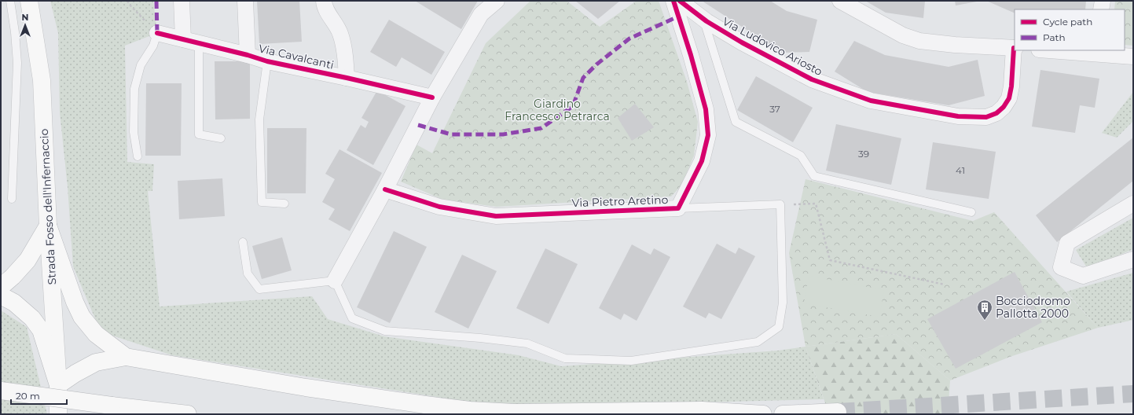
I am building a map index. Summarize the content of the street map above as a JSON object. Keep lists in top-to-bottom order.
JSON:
{
  "streets": {
    "main road": ["Strada Fosso dell'Infernaccio"],
    "street": ["Via Ludovico Ariosto", "Via Cavalcanti", "Via Pietro Aretino"]
  },
  "parks": ["Giardino Francesco Petrarca"],
  "places": {
    "building": ["Bocciodromo Pallotta 2000"]
  },
  "house_numbers": ["37", "39", "41"],
  "legend": ["Cycle path", "Path"],
  "scale_bar": "20 m",
  "north": "top"
}
